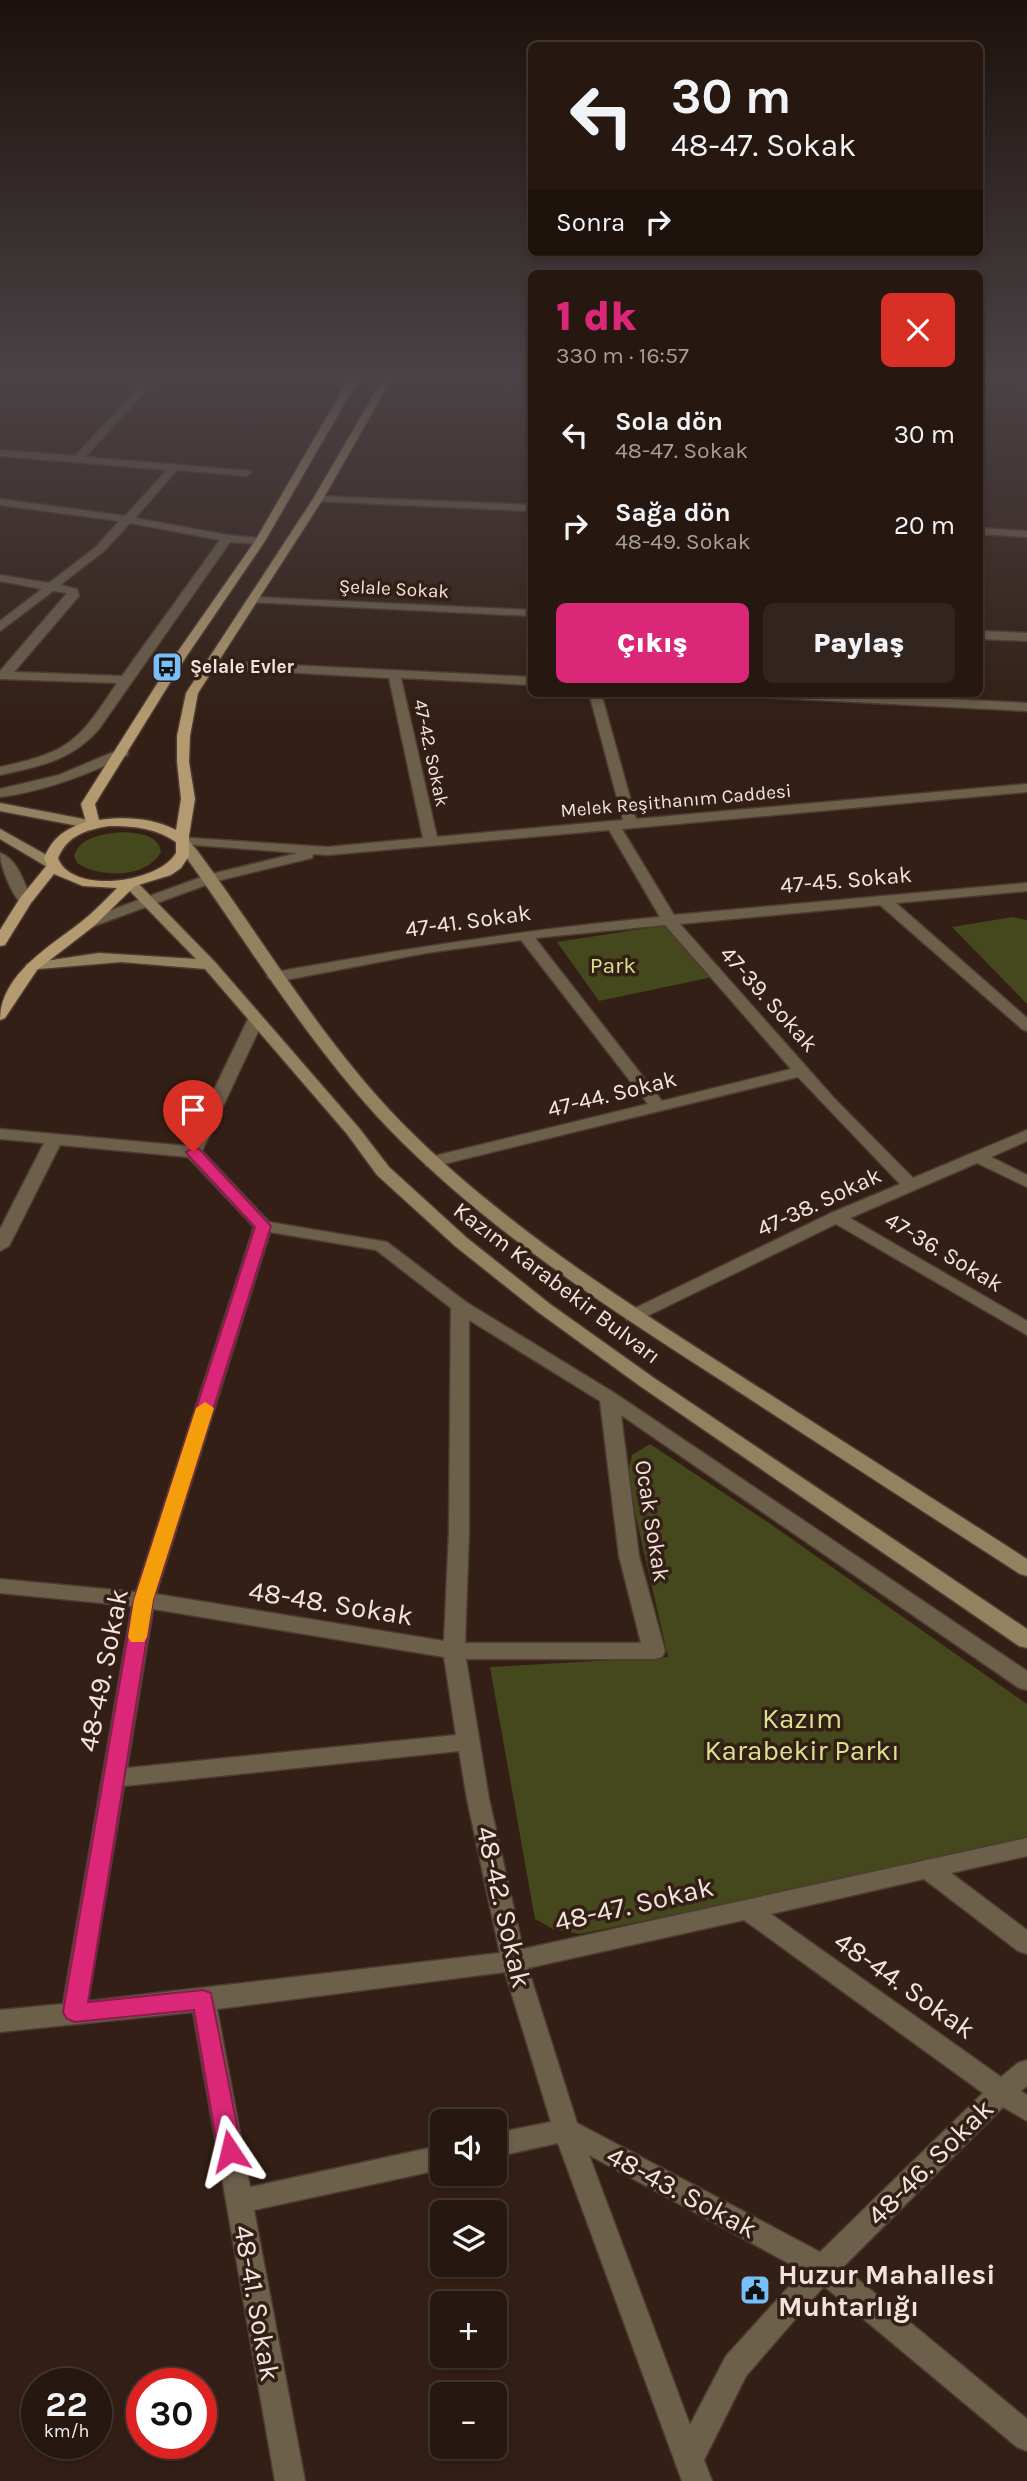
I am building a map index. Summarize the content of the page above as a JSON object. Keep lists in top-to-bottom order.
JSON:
{
  "streets": {
    "main road": ["Kazım Karabekir Bulvarı"],
    "street": [
      "Şelale Sokak",
      "47-42. Sokak",
      "Melek Reşithanım Caddesi",
      "47-45. Sokak",
      "47-41. Sokak",
      "47-39. Sokak",
      "47-44. Sokak",
      "47-38. Sokak",
      "47-36. Sokak",
      "Ocak Sokak",
      "48-48. Sokak",
      "48-49. Sokak",
      "48-47. Sokak",
      "48-42. Sokak",
      "48-44. Sokak",
      "48-46. Sokak",
      "48-43. Sokak",
      "48-41. Sokak"
    ]
  },
  "crossings": [
    ["47-42. Sokak", "Melek Reşithanım Caddesi"],
    ["Melek Reşithanım Caddesi", "47-39. Sokak"],
    ["Melek Reşithanım Caddesi", "Kazım Karabekir Bulvarı"],
    ["47-45. Sokak", "47-41. Sokak"],
    ["47-45. Sokak", "47-39. Sokak"],
    ["47-41. Sokak", "47-39. Sokak"],
    ["47-41. Sokak", "Kazım Karabekir Bulvarı"],
    ["47-39. Sokak", "47-44. Sokak"],
    ["47-39. Sokak", "47-38. Sokak"],
    ["47-44. Sokak", "Kazım Karabekir Bulvarı"],
    ["47-38. Sokak", "47-36. Sokak"],
    ["47-38. Sokak", "Kazım Karabekir Bulvarı"],
    ["Ocak Sokak", "48-48. Sokak"],
    ["48-48. Sokak", "48-49. Sokak"],
    ["48-48. Sokak", "48-42. Sokak"],
    ["48-49. Sokak", "48-47. Sokak"],
    ["48-47. Sokak", "48-42. Sokak"],
    ["48-47. Sokak", "48-44. Sokak"],
    ["48-47. Sokak", "48-41. Sokak"],
    ["48-42. Sokak", "48-46. Sokak"],
    ["48-42. Sokak", "48-43. Sokak"],
    ["48-44. Sokak", "48-46. Sokak"],
    ["48-46. Sokak", "48-43. Sokak"]
  ],
  "parks": ["Park", "Kazım Karabekir Parkı"],
  "places": {
    "bus stop": ["Şelale Evler"],
    "public building": ["Huzur Mahallesi Muhtarlığı"]
  },
  "page": {
    "turn": ["30 m", "48-47. Sokak"],
    "then": "Sonra",
    "heading": ["1 dk", "330 m · 16:57"],
    "list": [
      {
        "name": "Sola dön",
        "note": "48-47. Sokak",
        "value": "30 m"
      },
      {
        "name": "Sağa dön",
        "note": "48-49. Sokak",
        "value": "20 m"
      }
    ],
    "buttons": ["Çıkış", "Paylaş"],
    "map_buttons": ["+", "−"],
    "speed": "22 km/h",
    "limit": "30"
  }
}
